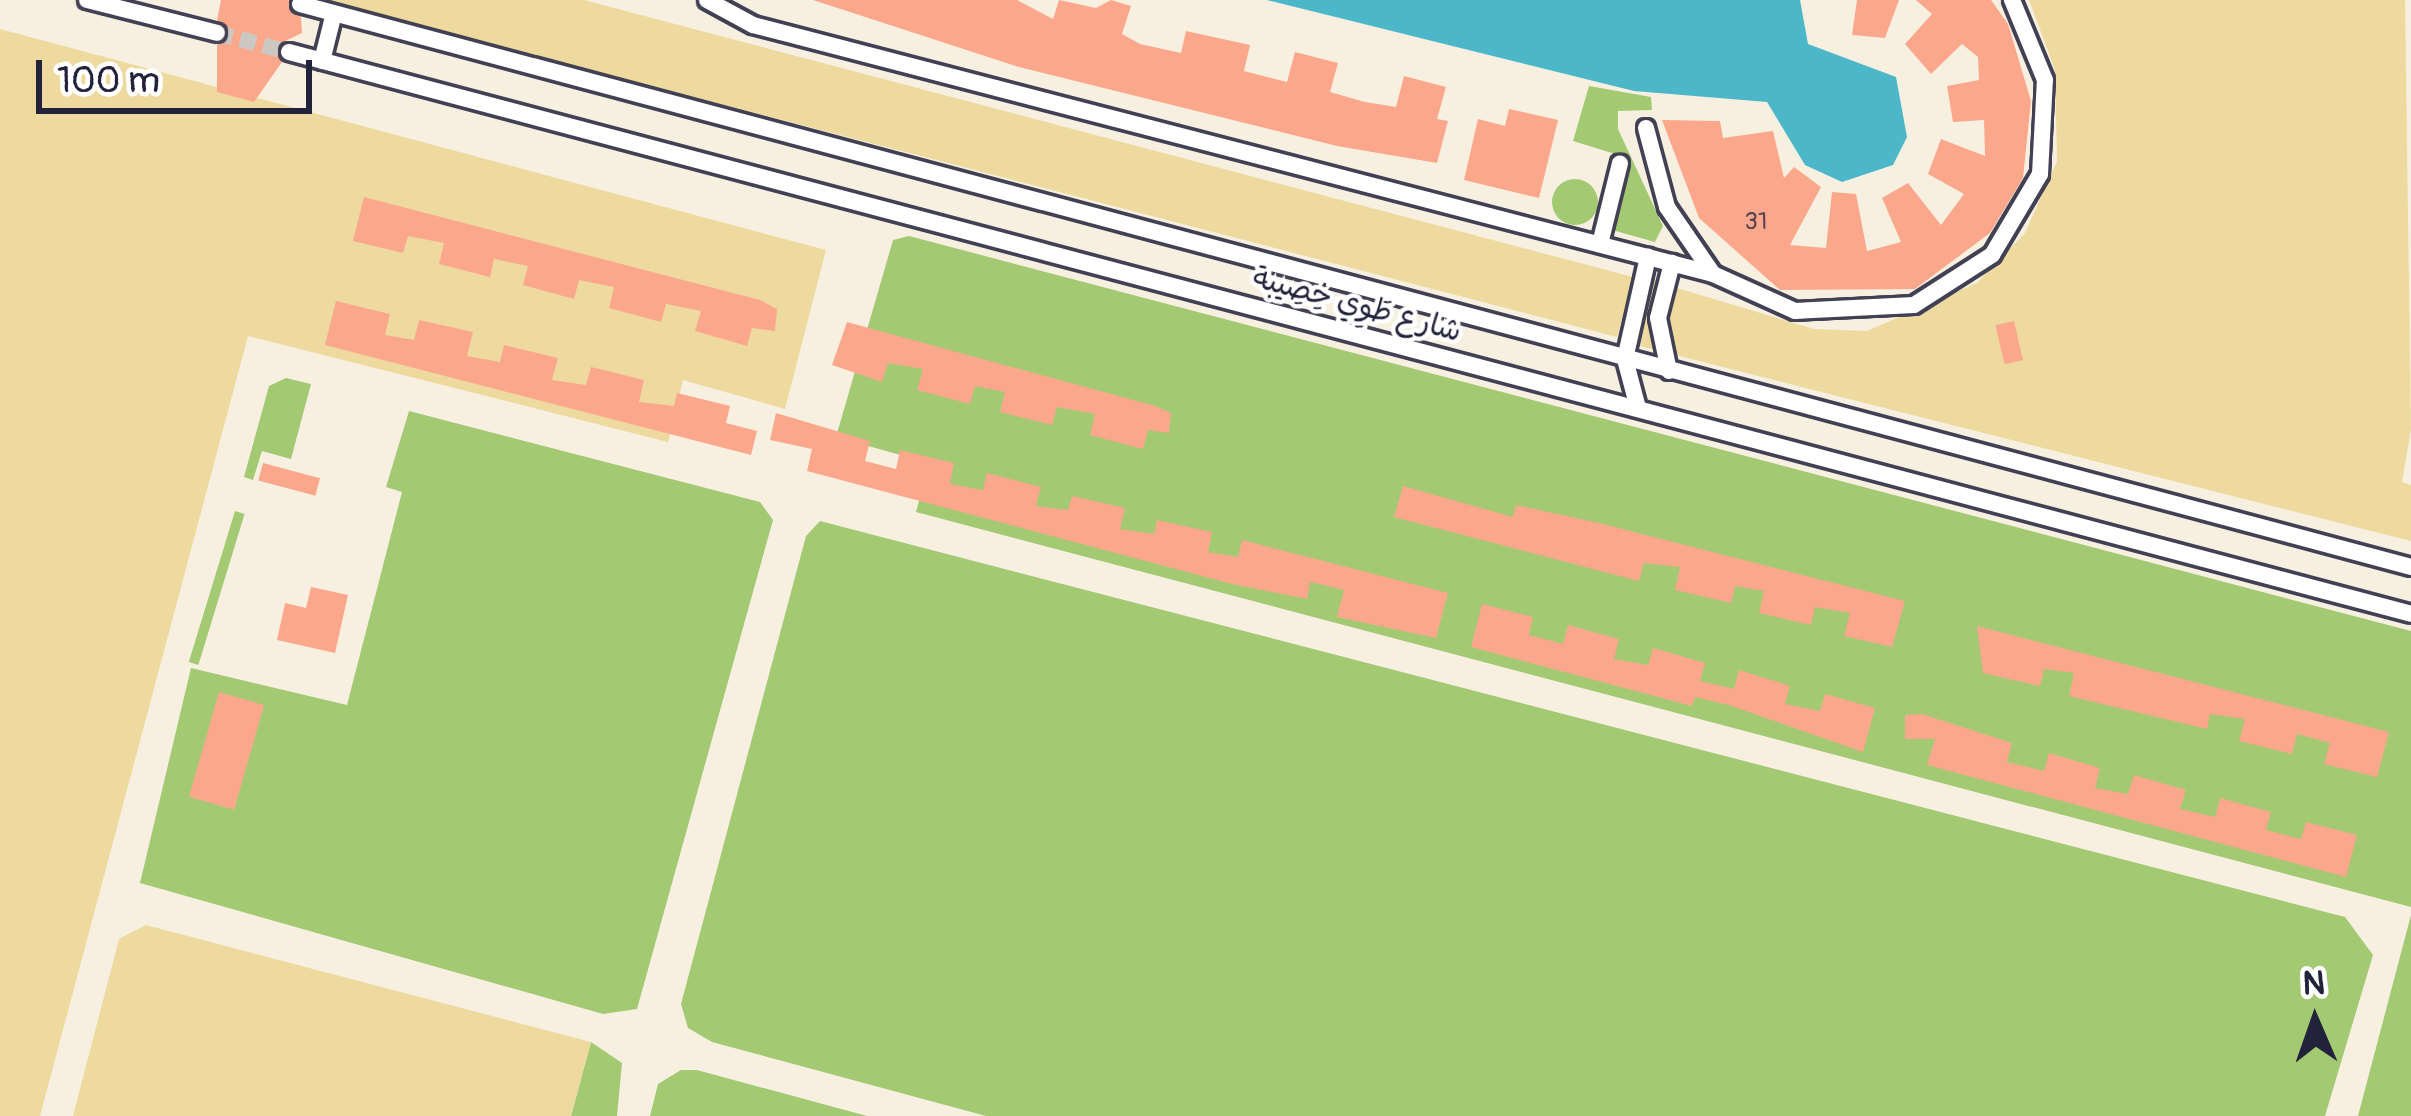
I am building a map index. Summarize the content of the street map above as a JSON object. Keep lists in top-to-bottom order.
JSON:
{
  "streets": {
    "street": ["شارع طَوِي خِصِيبة"]
  },
  "house_numbers": ["31"],
  "scale_bar": "100 m",
  "north": "top"
}
